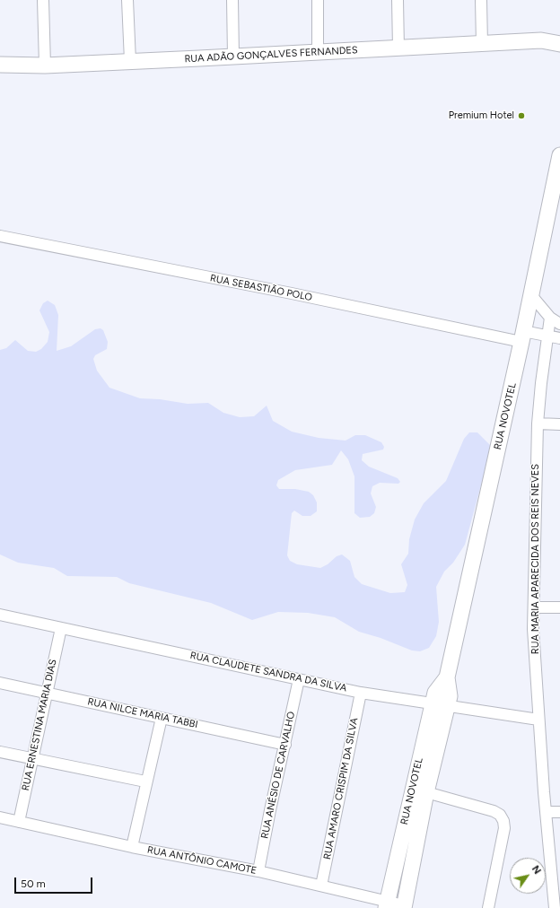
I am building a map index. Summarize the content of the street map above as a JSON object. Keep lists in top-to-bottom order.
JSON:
{
  "streets": {
    "street": [
      "RUA ADÃO GONÇALVES FERNANDES",
      "RUA SEBASTIÃO POLO",
      "RUA NOVOTEL",
      "RUA MARIA APARECIDA DOS REIS NEVES",
      "RUA CLAUDETE SANDRA DA SILVA",
      "RUA NILCE MARIA TABBI",
      "RUA ERNESTINA MARIA DIAS",
      "RUA ANÉSIO DE CARVALHO",
      "RUA AMARO CRISPIM DA SILVA",
      "RUA ANTÔNIO CAMOTE"
    ]
  },
  "crossings": [
    ["RUA SEBASTIÃO POLO", "RUA NOVOTEL"],
    ["RUA SEBASTIÃO POLO", "RUA MARIA APARECIDA DOS REIS NEVES"],
    ["RUA NOVOTEL", "RUA CLAUDETE SANDRA DA SILVA"],
    ["RUA NOVOTEL", "RUA ANTÔNIO CAMOTE"],
    ["RUA MARIA APARECIDA DOS REIS NEVES", "RUA CLAUDETE SANDRA DA SILVA"],
    ["RUA CLAUDETE SANDRA DA SILVA", "RUA ERNESTINA MARIA DIAS"],
    ["RUA CLAUDETE SANDRA DA SILVA", "RUA ANÉSIO DE CARVALHO"],
    ["RUA CLAUDETE SANDRA DA SILVA", "RUA AMARO CRISPIM DA SILVA"],
    ["RUA NILCE MARIA TABBI", "RUA ERNESTINA MARIA DIAS"],
    ["RUA NILCE MARIA TABBI", "RUA ANÉSIO DE CARVALHO"],
    ["RUA ERNESTINA MARIA DIAS", "RUA ANTÔNIO CAMOTE"],
    ["RUA ANÉSIO DE CARVALHO", "RUA ANTÔNIO CAMOTE"],
    ["RUA AMARO CRISPIM DA SILVA", "RUA ANTÔNIO CAMOTE"]
  ],
  "places": ["Premium Hotel"],
  "scale_bar": "50 m",
  "north": "top right"
}
